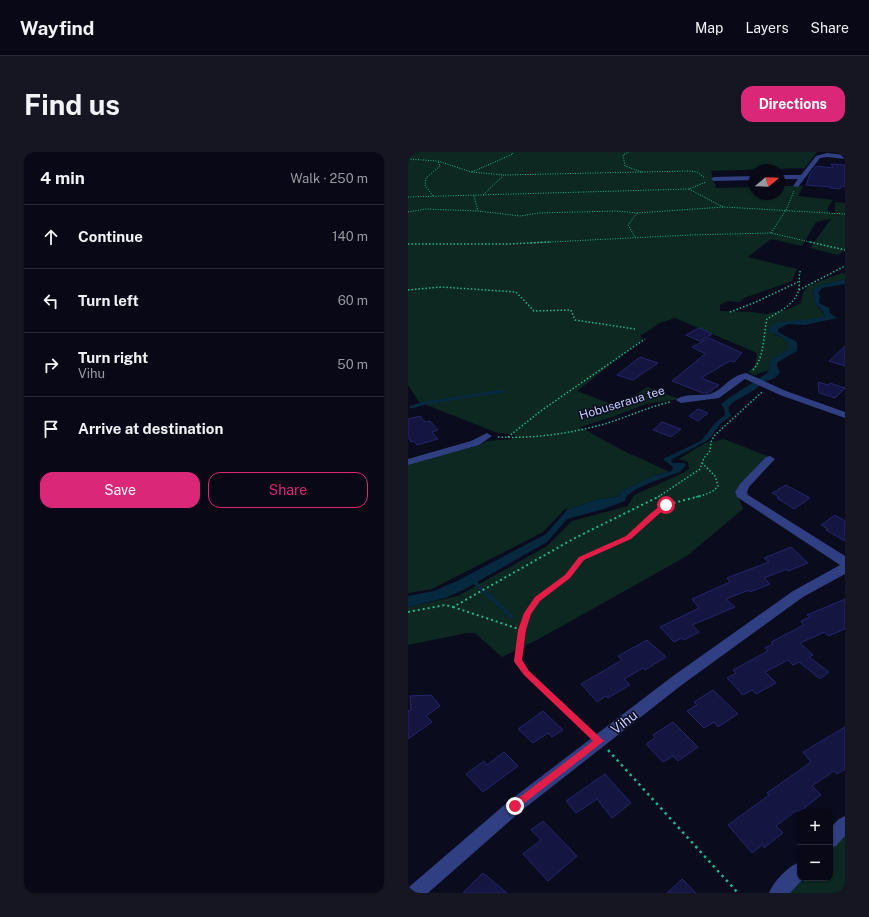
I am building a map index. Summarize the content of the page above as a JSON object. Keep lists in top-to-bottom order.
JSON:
{
  "streets": {
    "street": ["Hobuseraua tee", "Vihu"]
  },
  "north": "right",
  "page": {
    "header": "Wayfind",
    "nav": ["Map", "Layers", "Share"],
    "buttons": [
      "Directions",
      ["Save", "Share"]
    ],
    "title": "Find us",
    "heading": ["4 min", "Walk · 250 m"],
    "list": [
      ["Continue", "140 m"],
      ["Turn left", "60 m"],
      ["Turn right", "Vihu", "50 m"],
      "Arrive at destination"
    ],
    "map_buttons": ["+", "−"]
  }
}
